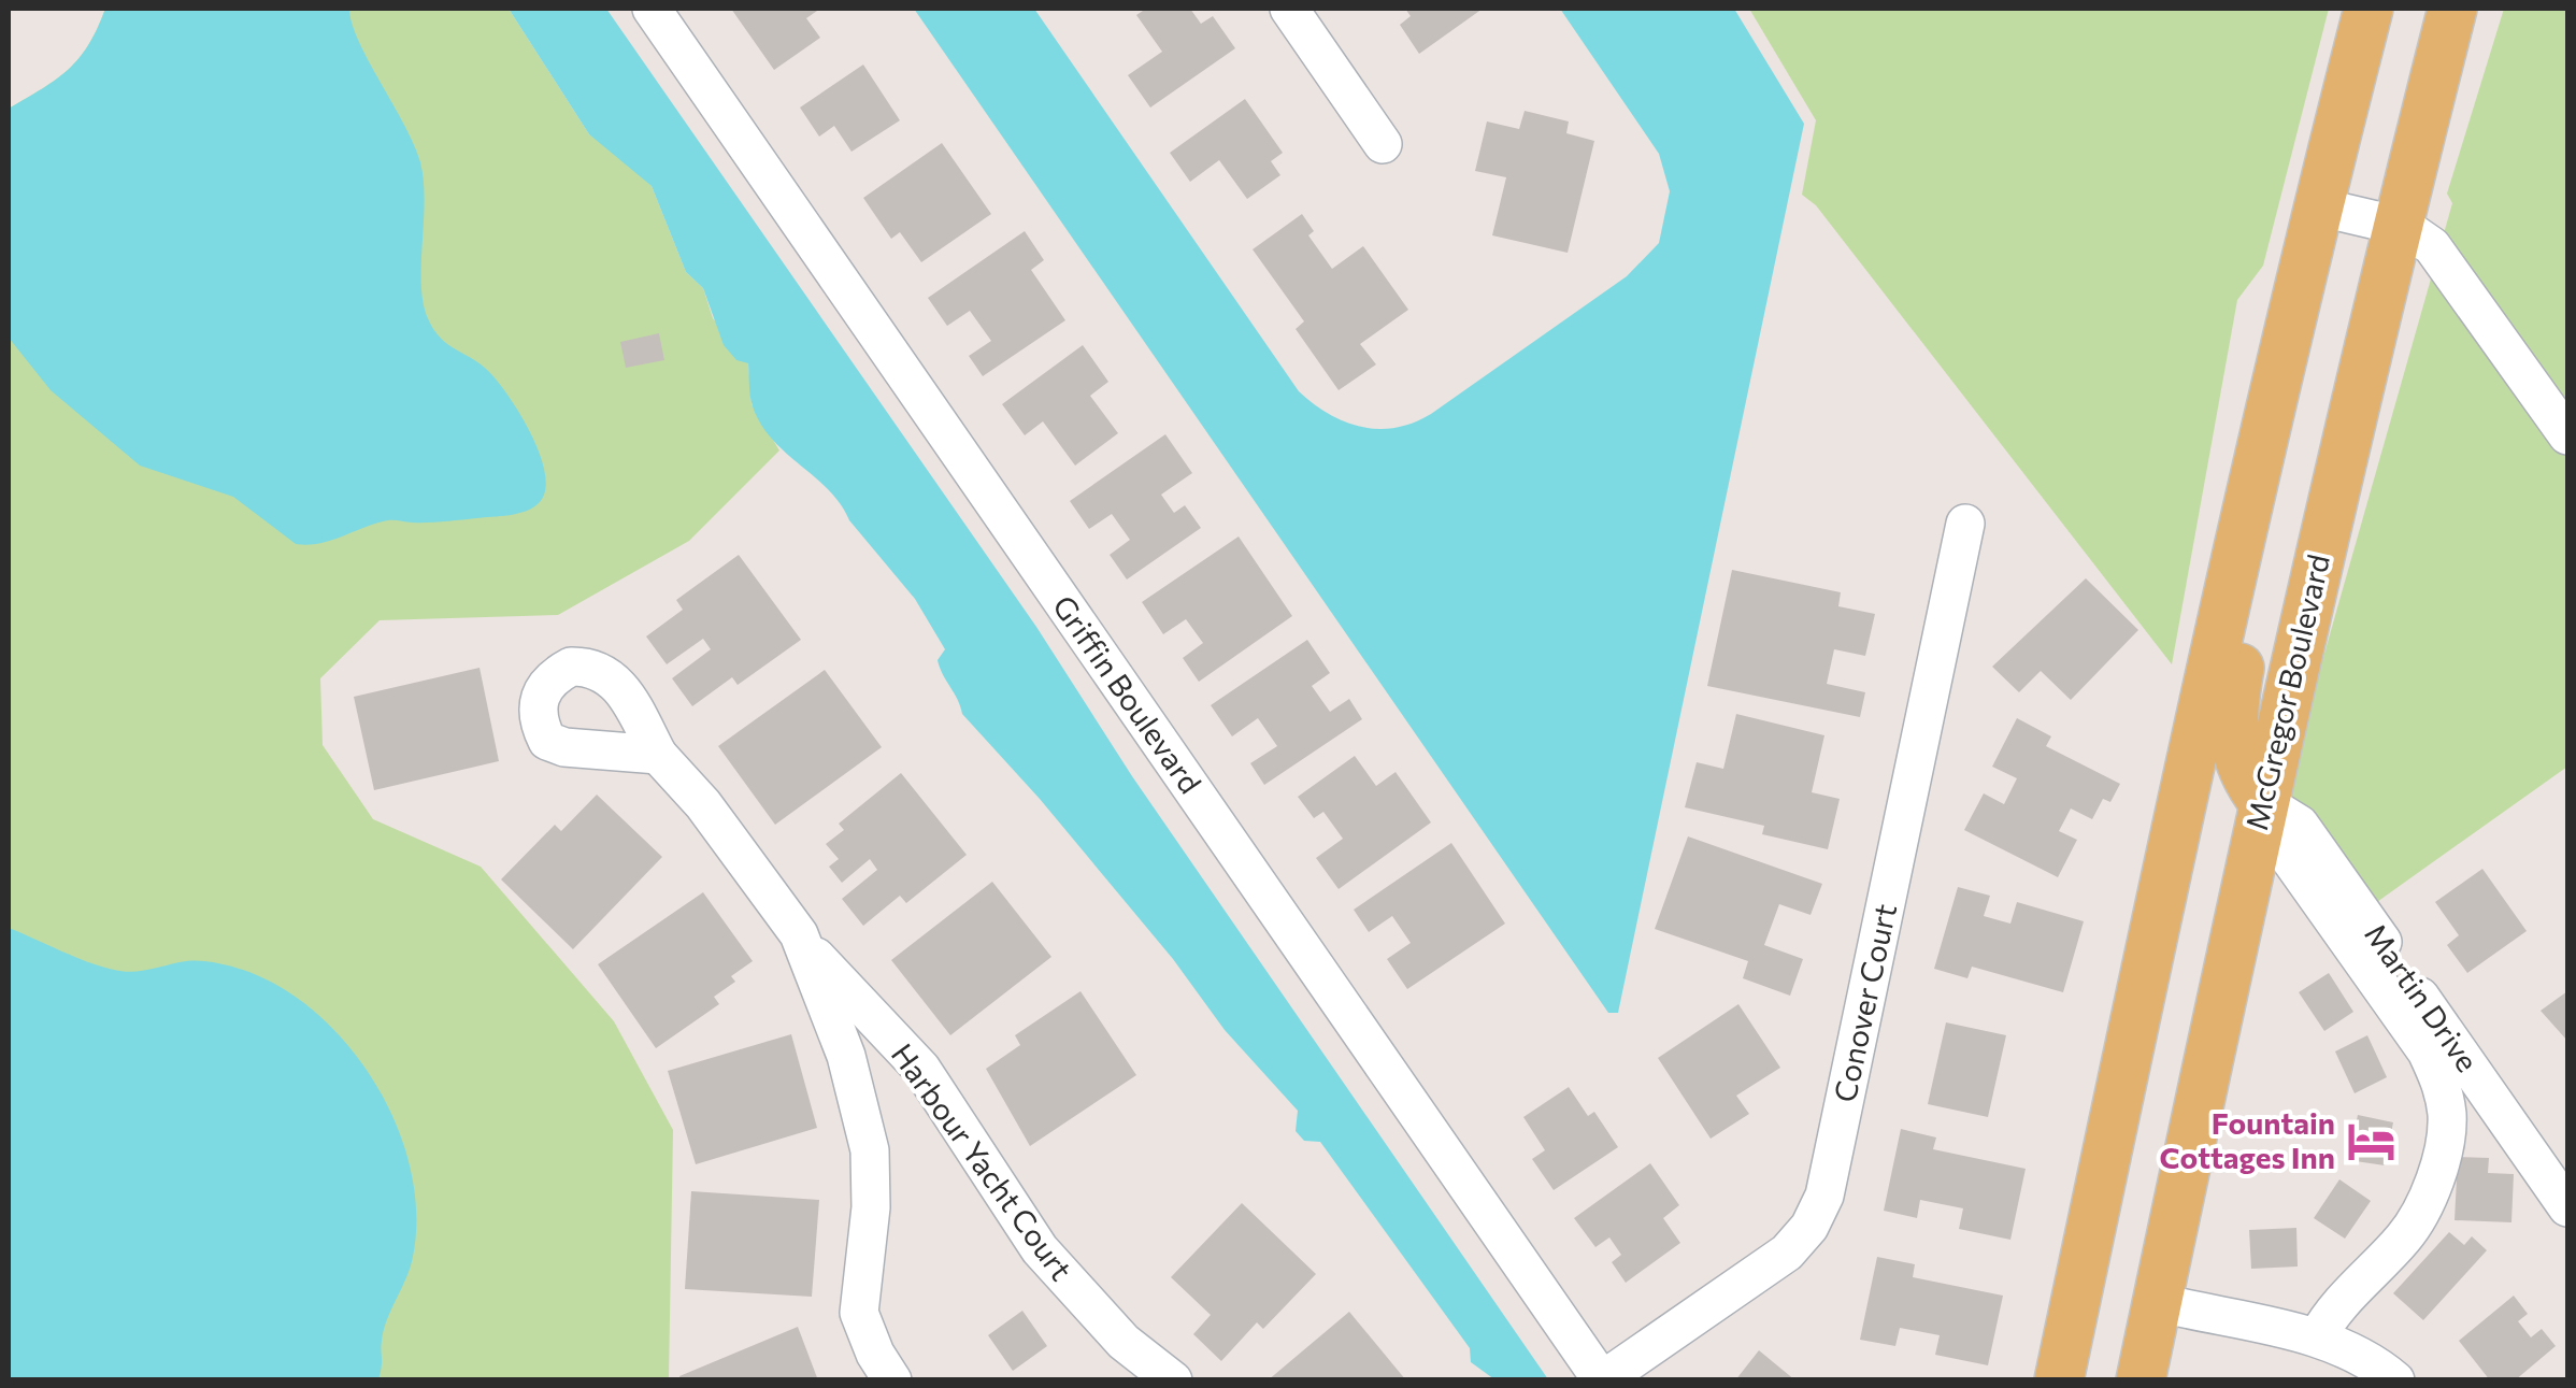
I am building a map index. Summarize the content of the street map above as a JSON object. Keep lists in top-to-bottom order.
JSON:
{
  "streets": {
    "main road": ["McGregor Boulevard"],
    "street": [
      "Griffin Boulevard",
      "Martin Drive",
      "Conover Court",
      "Harbour Yacht Court"
    ]
  },
  "crossings": [
    ["McGregor Boulevard", "Martin Drive"],
    ["Griffin Boulevard", "Conover Court"]
  ],
  "places": {
    "hotel": ["Fountain Cottages Inn"]
  }
}
